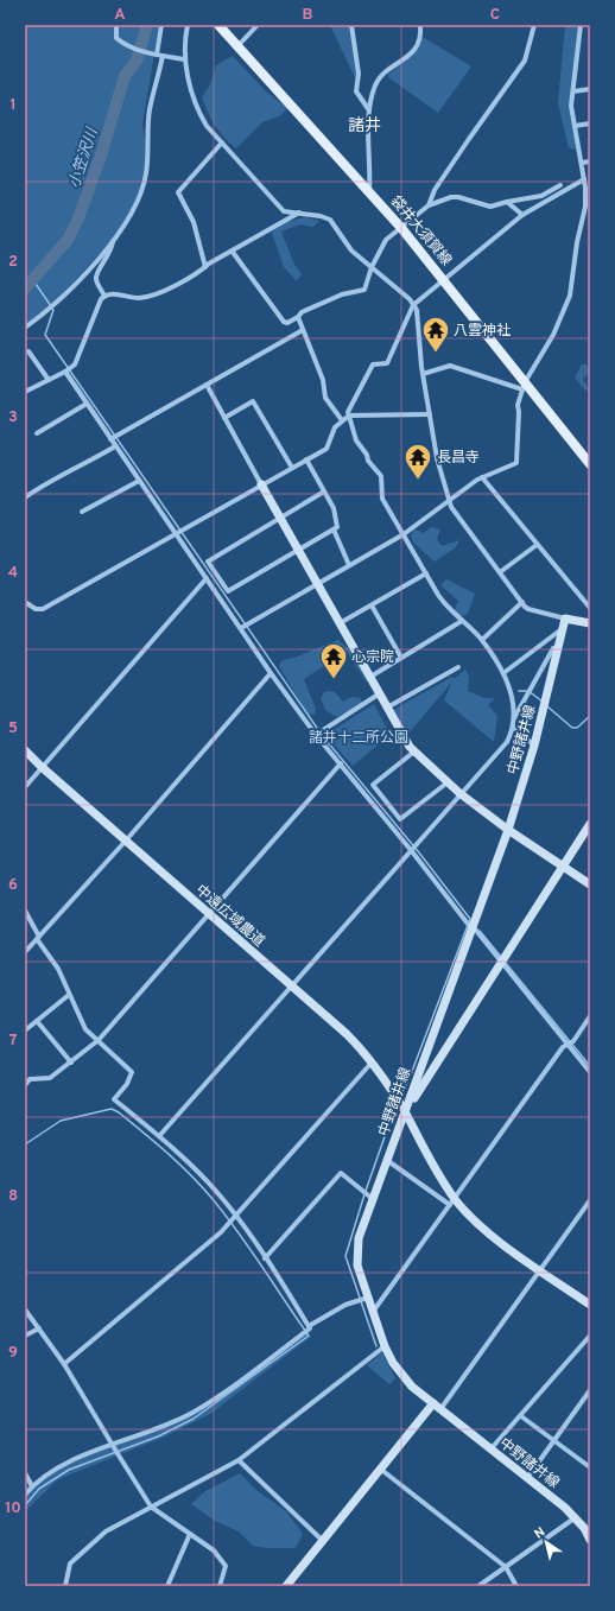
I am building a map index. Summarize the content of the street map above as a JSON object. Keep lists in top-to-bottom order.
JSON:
{
  "streets": {
    "main road": ["袋井大須賀線"],
    "street": ["中野諸井線", "中遠広域農道"]
  },
  "crossings": [
    ["中野諸井線", "中遠広域農道"]
  ],
  "districts": ["諸井"],
  "water": ["小笠沢川"],
  "parks": ["諸井十二所公園"],
  "places": {
    "temple": ["八雲神社", "長昌寺", "心宗院"]
  },
  "north": "top left",
  "grid": {
    "columns": ["A", "B", "C"],
    "rows": [
      "1",
      "2",
      "3",
      "4",
      "5",
      "6",
      "7",
      "8",
      "9",
      "10"
    ]
  }
}
